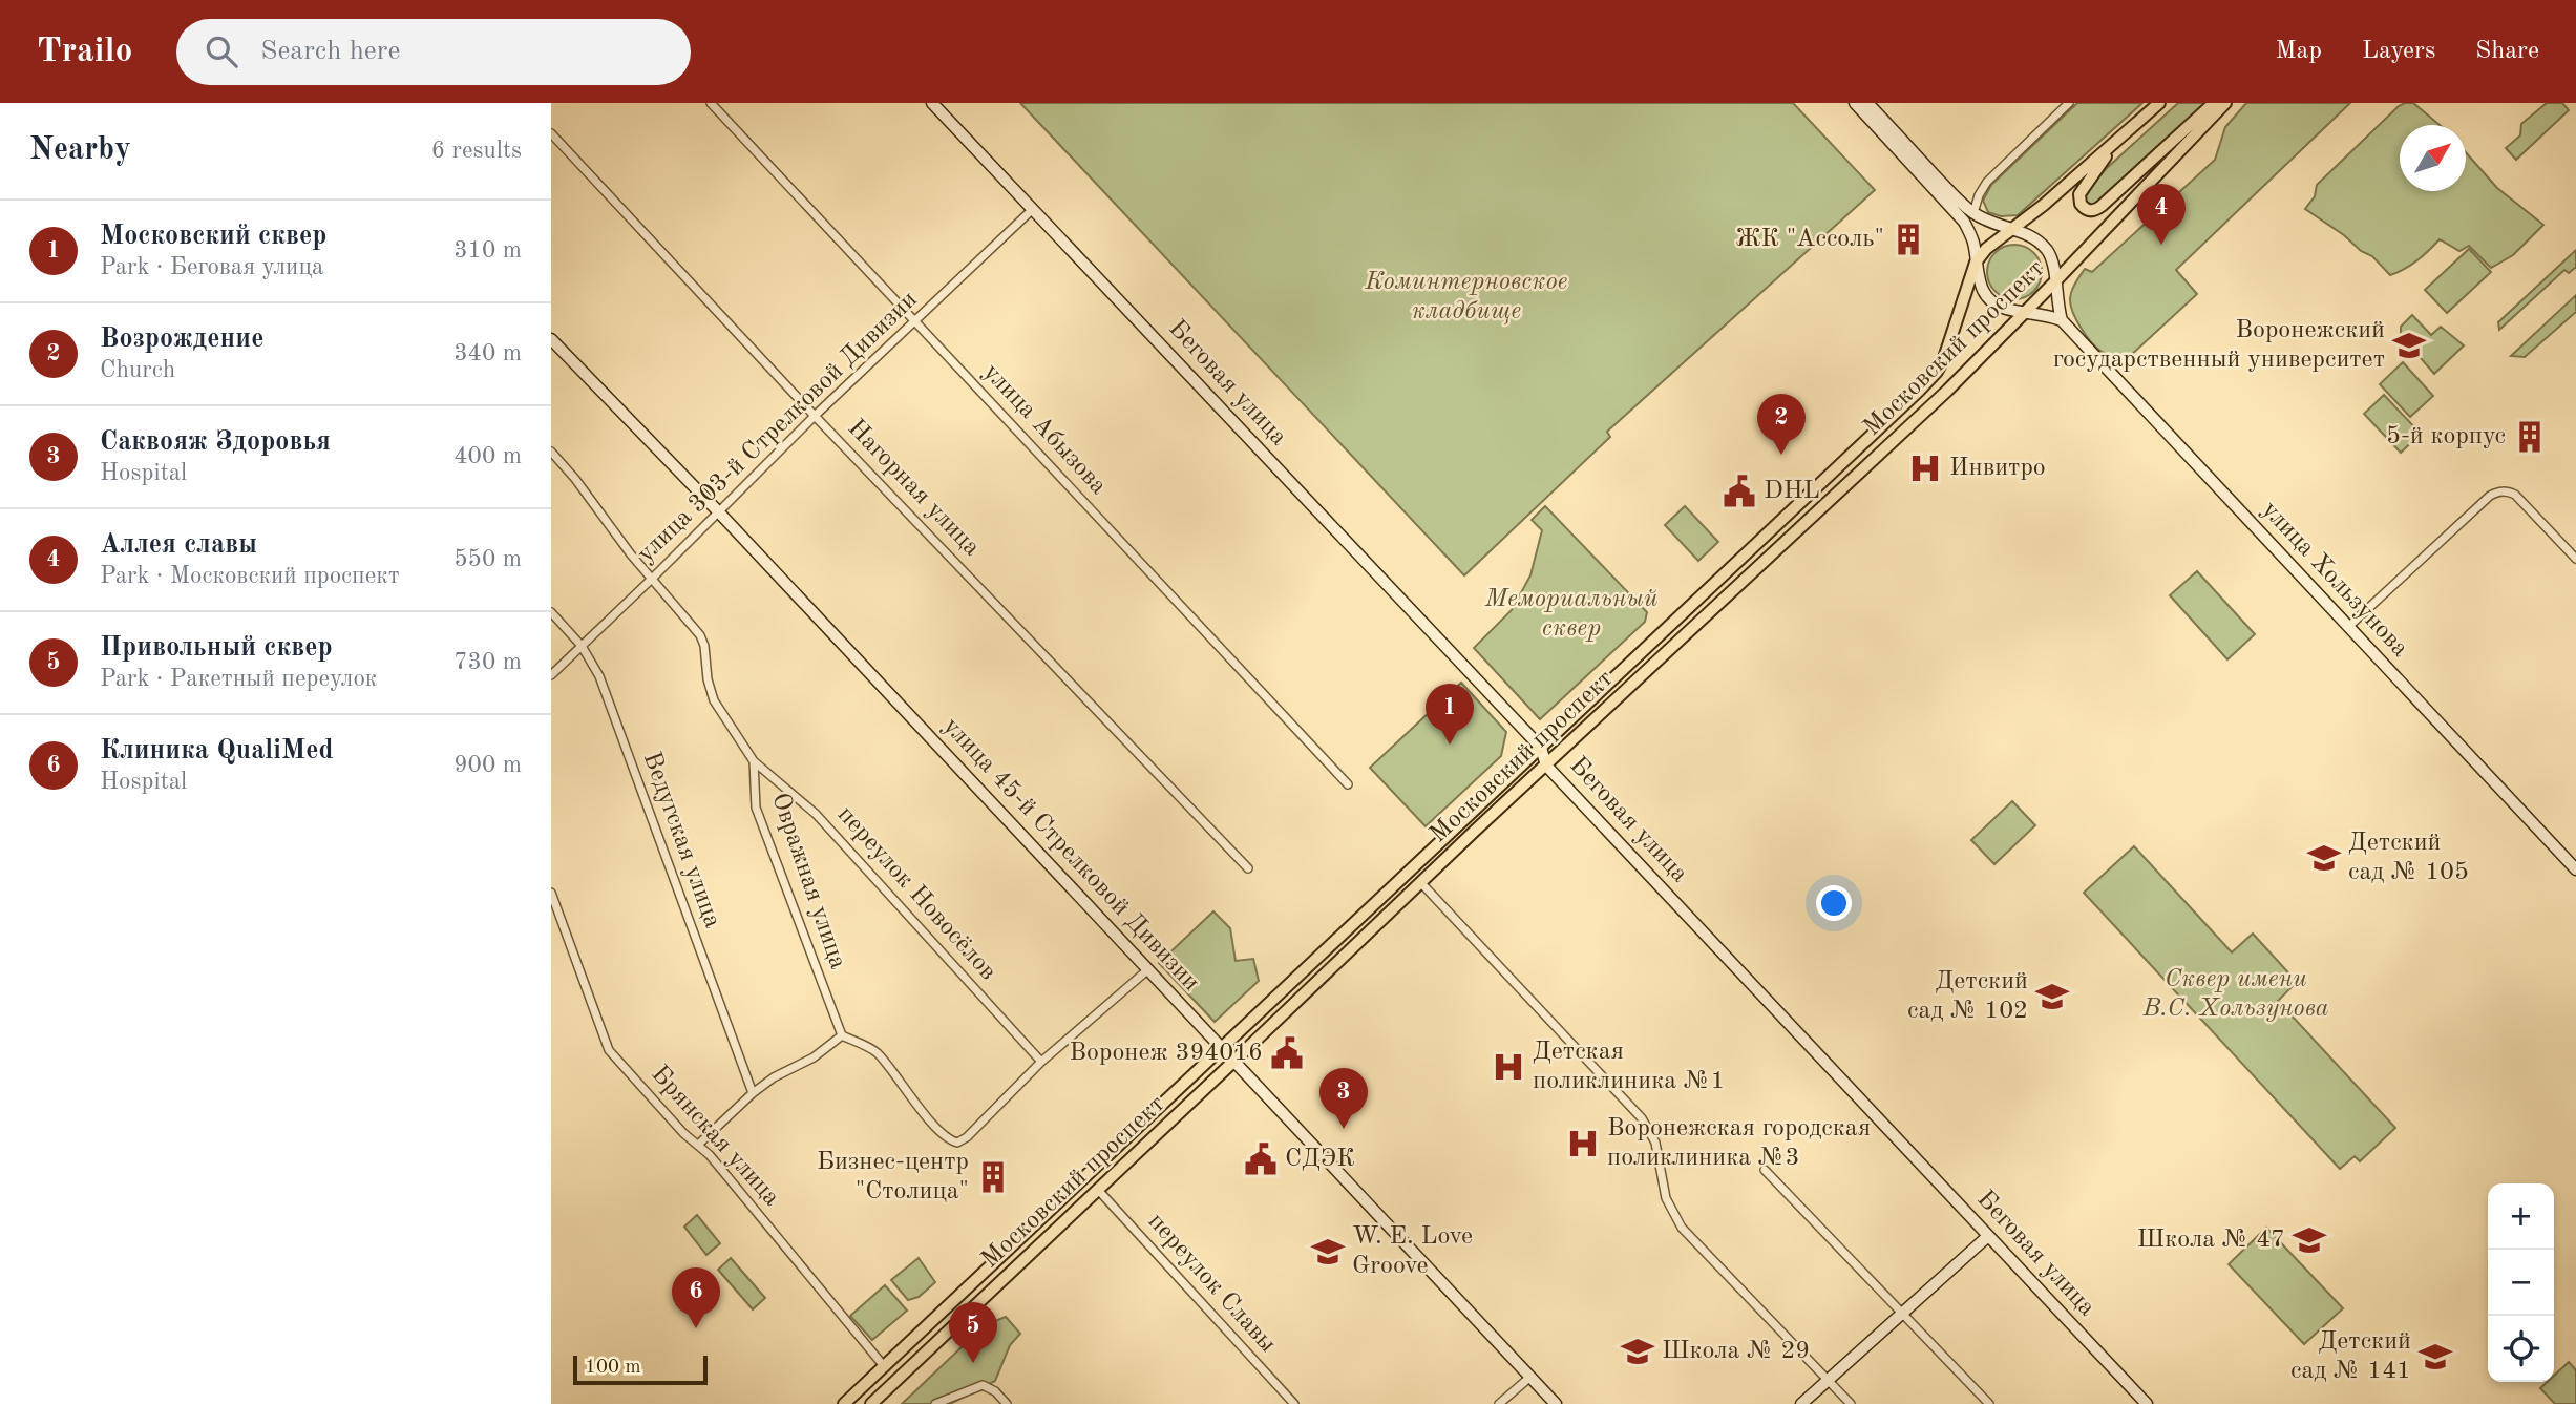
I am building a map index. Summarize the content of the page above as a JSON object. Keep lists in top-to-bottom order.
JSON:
{
  "streets": {
    "main road": ["Московский проспект"],
    "street": [
      "Беговая улица",
      "улица 303-й Стрелковой Дивизии",
      "улица Абызова",
      "Нагорная улица",
      "улица Хользунова",
      "Ведугская улица",
      "улица 45-й Стрелковой Дивизии",
      "Овражная улица",
      "переулок Новосёлов",
      "Брянская улица",
      "переулок Славы"
    ]
  },
  "crossings": [
    ["Московский проспект", "Беговая улица"],
    ["Московский проспект", "улица 45-й Стрелковой Дивизии"],
    ["Московский проспект", "Брянская улица"],
    ["Московский проспект", "переулок Славы"],
    ["Беговая улица", "улица 303-й Стрелковой Дивизии"],
    ["улица 303-й Стрелковой Дивизии", "улица Абызова"],
    ["улица 303-й Стрелковой Дивизии", "Нагорная улица"],
    ["улица 303-й Стрелковой Дивизии", "Ведугская улица"],
    ["улица 303-й Стрелковой Дивизии", "улица 45-й Стрелковой Дивизии"],
    ["улица 303-й Стрелковой Дивизии", "Овражная улица"],
    ["Овражная улица", "переулок Новосёлов"]
  ],
  "parks": ["Коминтерновское кладбище", "Мемориальный сквер", "Сквер имени В.С. Хользунова"],
  "places": {
    "building": ["ЖК \"Ассоль\"", "5-й корпус", "Бизнес-центр \"Столица\""],
    "school or university": [
      "Воронежский государственный университет",
      "Детский сад № 105",
      "Детский сад № 102",
      "Школа № 47",
      "W. E. Love Groove",
      "Школа № 29",
      "Детский сад № 141"
    ],
    "hospital": ["Инвитро", "Детская поликлиника №1", "Воронежская городская поликлиника №3"],
    "public building": ["DHL", "Воронеж 394016", "СДЭК"]
  },
  "scale_bar": "100 m",
  "north": "top right",
  "page": {
    "header": "Trailo",
    "search": "Search here",
    "nav": ["Map", "Layers", "Share"],
    "heading": ["Nearby", "6 results"],
    "pins": [
      "4",
      "2",
      "1",
      "3",
      "6",
      "5"
    ],
    "list": [
      {
        "mark": "1",
        "name": "Московский сквер",
        "note": "Park · Беговая улица",
        "value": "310 m"
      },
      {
        "mark": "2",
        "name": "Возрождение",
        "note": "Church",
        "value": "340 m"
      },
      {
        "mark": "3",
        "name": "Саквояж Здоровья",
        "note": "Hospital",
        "value": "400 m"
      },
      {
        "mark": "4",
        "name": "Аллея славы",
        "note": "Park · Московский проспект",
        "value": "550 m"
      },
      {
        "mark": "5",
        "name": "Привольный сквер",
        "note": "Park · Ракетный переулок",
        "value": "730 m"
      },
      {
        "mark": "6",
        "name": "Клиника QualiMed",
        "note": "Hospital",
        "value": "900 m"
      }
    ],
    "map_buttons": ["+", "−"],
    "scale": "100 m"
  }
}
